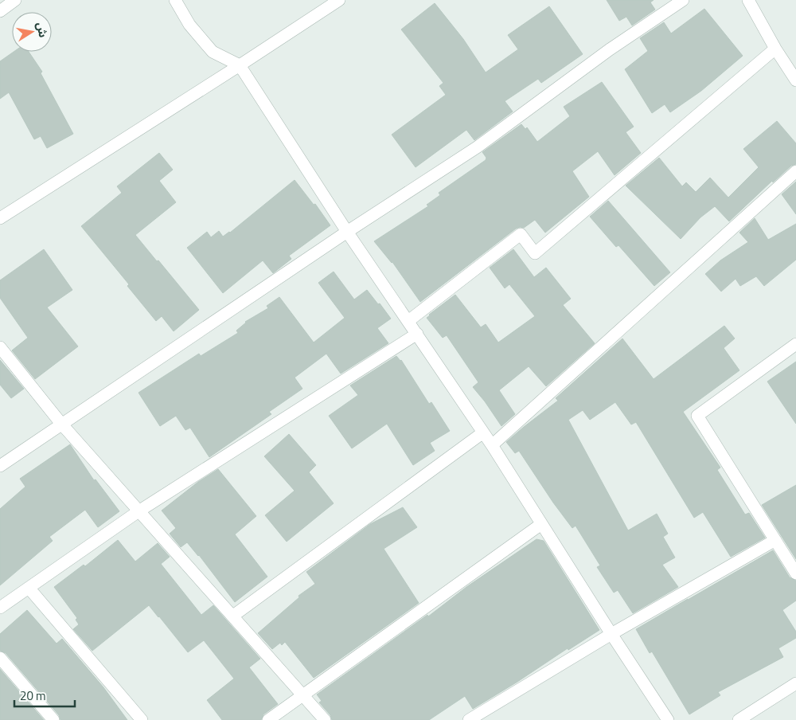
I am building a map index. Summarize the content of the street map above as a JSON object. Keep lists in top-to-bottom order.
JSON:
{
  "scale_bar": "20 m",
  "north": "right"
}
